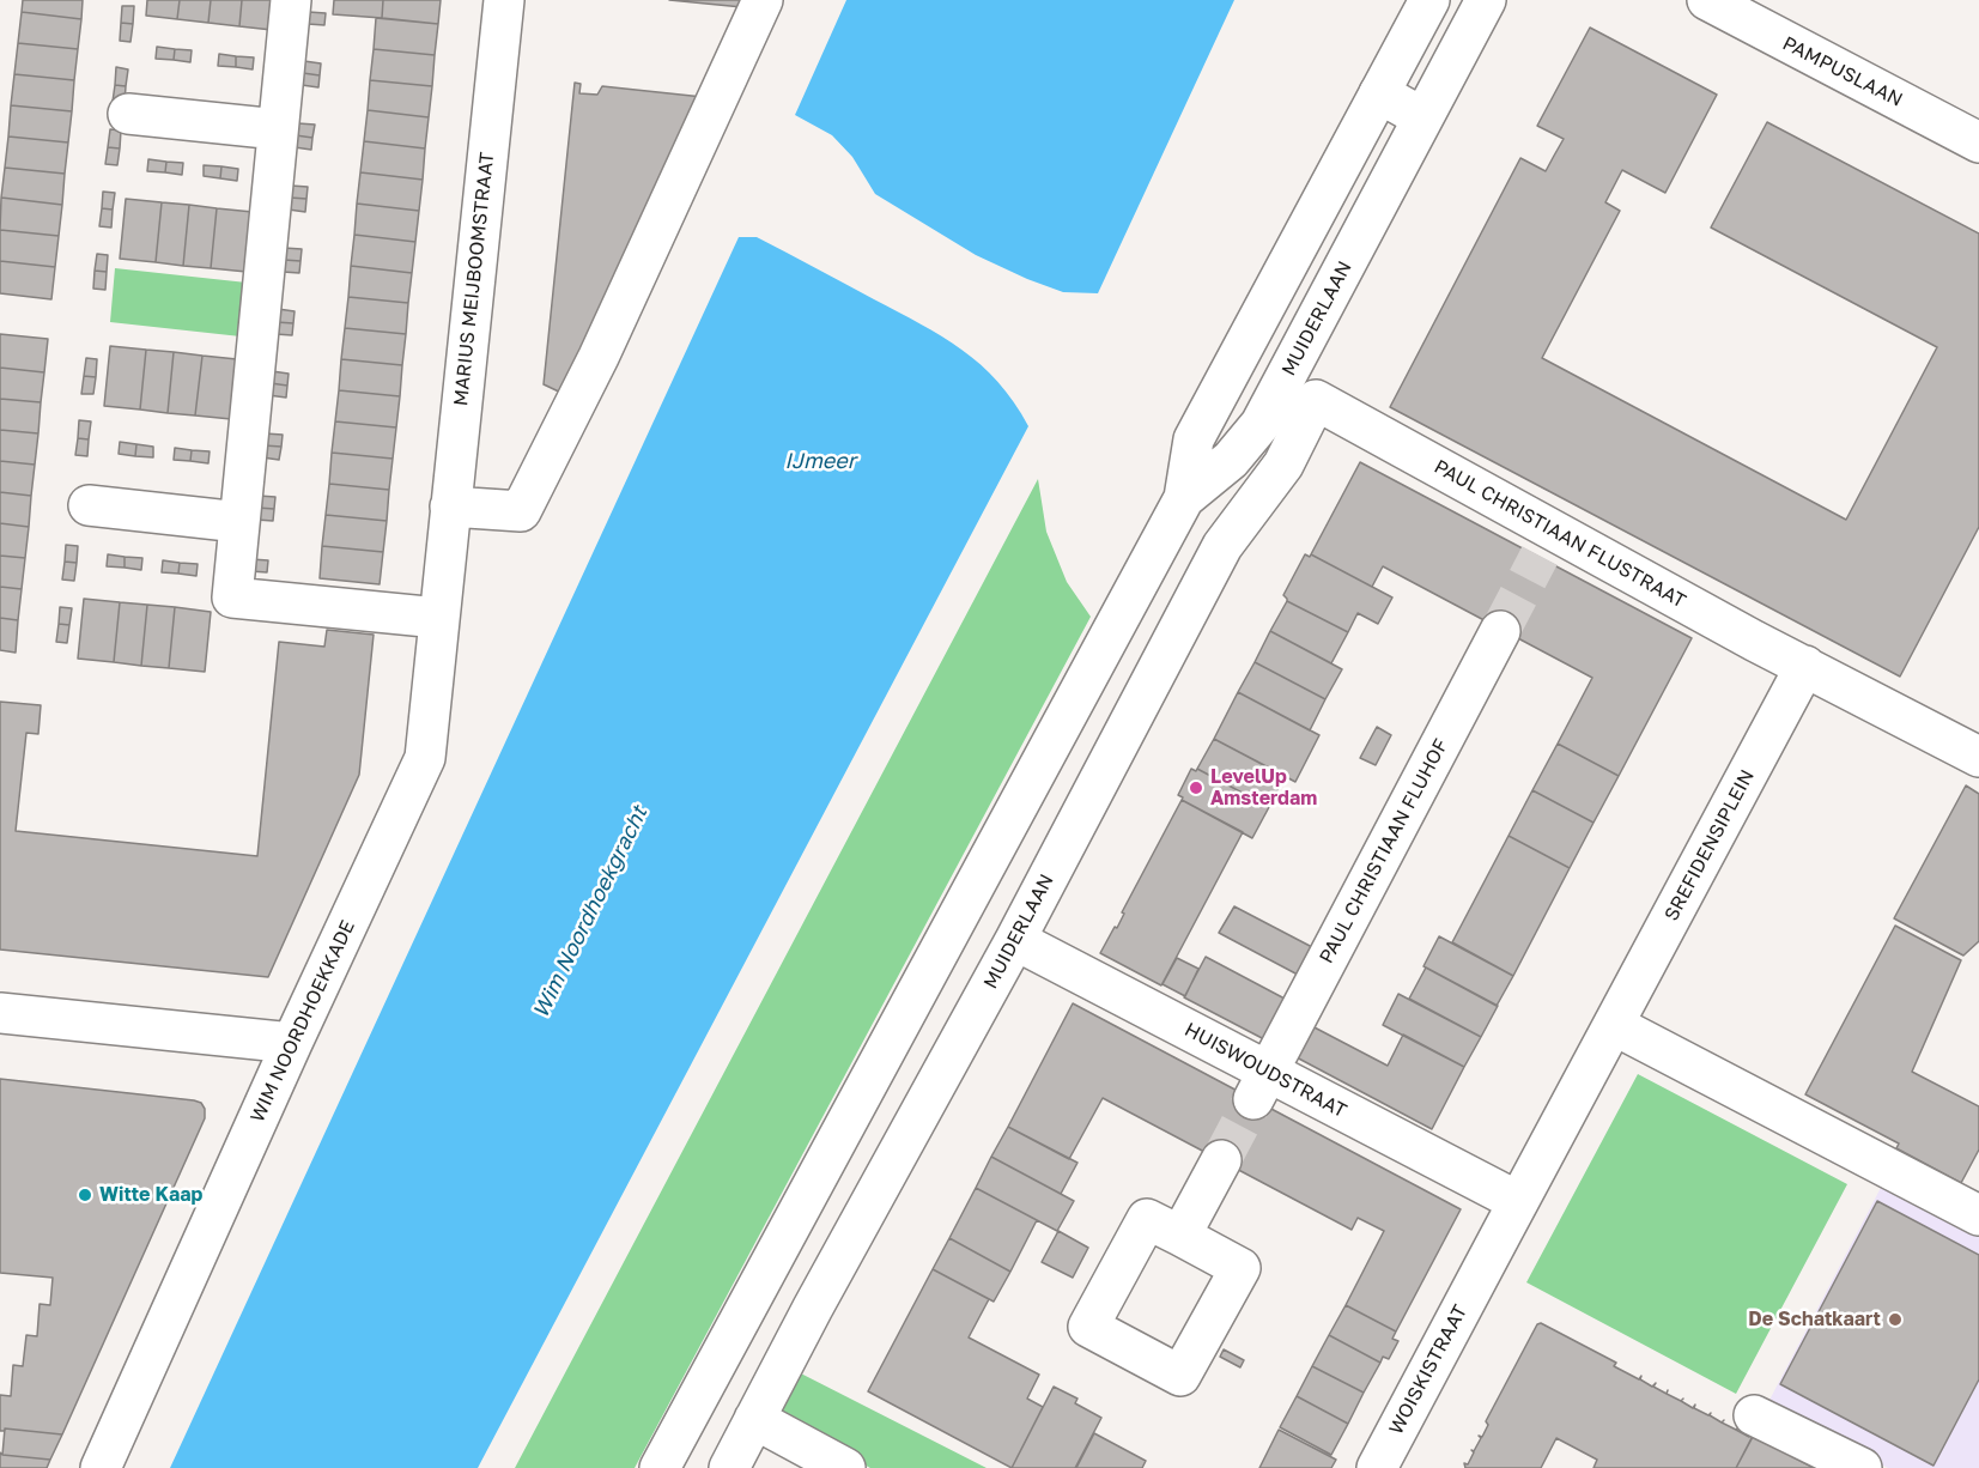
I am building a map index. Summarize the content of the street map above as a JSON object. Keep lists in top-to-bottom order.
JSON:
{
  "streets": {
    "street": [
      "PAMPUSLAAN",
      "MARIUS MEIJBOOMSTRAAT",
      "MUIDERLAAN",
      "PAUL CHRISTIAAN FLUSTRAAT",
      "SREFIDENSIPLEIN",
      "PAUL CHRISTIAAN FLUHOF",
      "WIM NOORDHOEKKADE",
      "HUISWOUDSTRAAT",
      "WOISKISTRAAT"
    ]
  },
  "crossings": [
    ["MARIUS MEIJBOOMSTRAAT", "WIM NOORDHOEKKADE"],
    ["MUIDERLAAN", "PAUL CHRISTIAAN FLUSTRAAT"],
    ["MUIDERLAAN", "HUISWOUDSTRAAT"],
    ["PAUL CHRISTIAAN FLUSTRAAT", "SREFIDENSIPLEIN"],
    ["SREFIDENSIPLEIN", "HUISWOUDSTRAAT"],
    ["SREFIDENSIPLEIN", "WOISKISTRAAT"],
    ["PAUL CHRISTIAAN FLUHOF", "HUISWOUDSTRAAT"]
  ],
  "water": ["IJmeer", "Wim Noordhoekgracht"],
  "places": ["LevelUp Amsterdam", "Witte Kaap", "De Schatkaart"]
}
